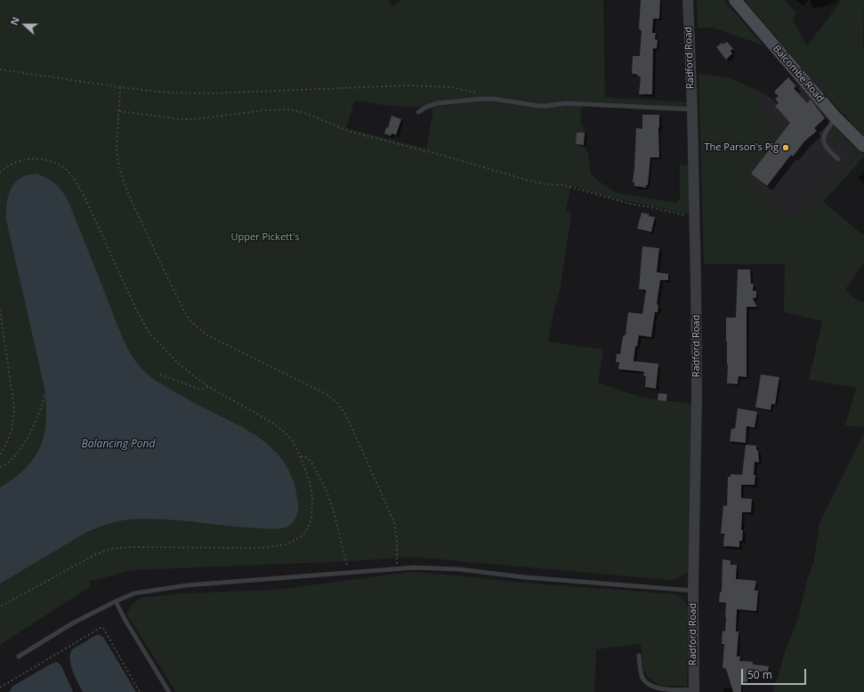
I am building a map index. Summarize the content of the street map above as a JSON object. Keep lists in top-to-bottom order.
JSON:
{
  "streets": {
    "main road": ["Balcombe Road"],
    "street": ["Radford Road"]
  },
  "water": ["Balancing Pond"],
  "parks": ["Upper Pickett's"],
  "places": ["The Parson's Pig"],
  "scale_bar": "50 m",
  "north": "left"
}
